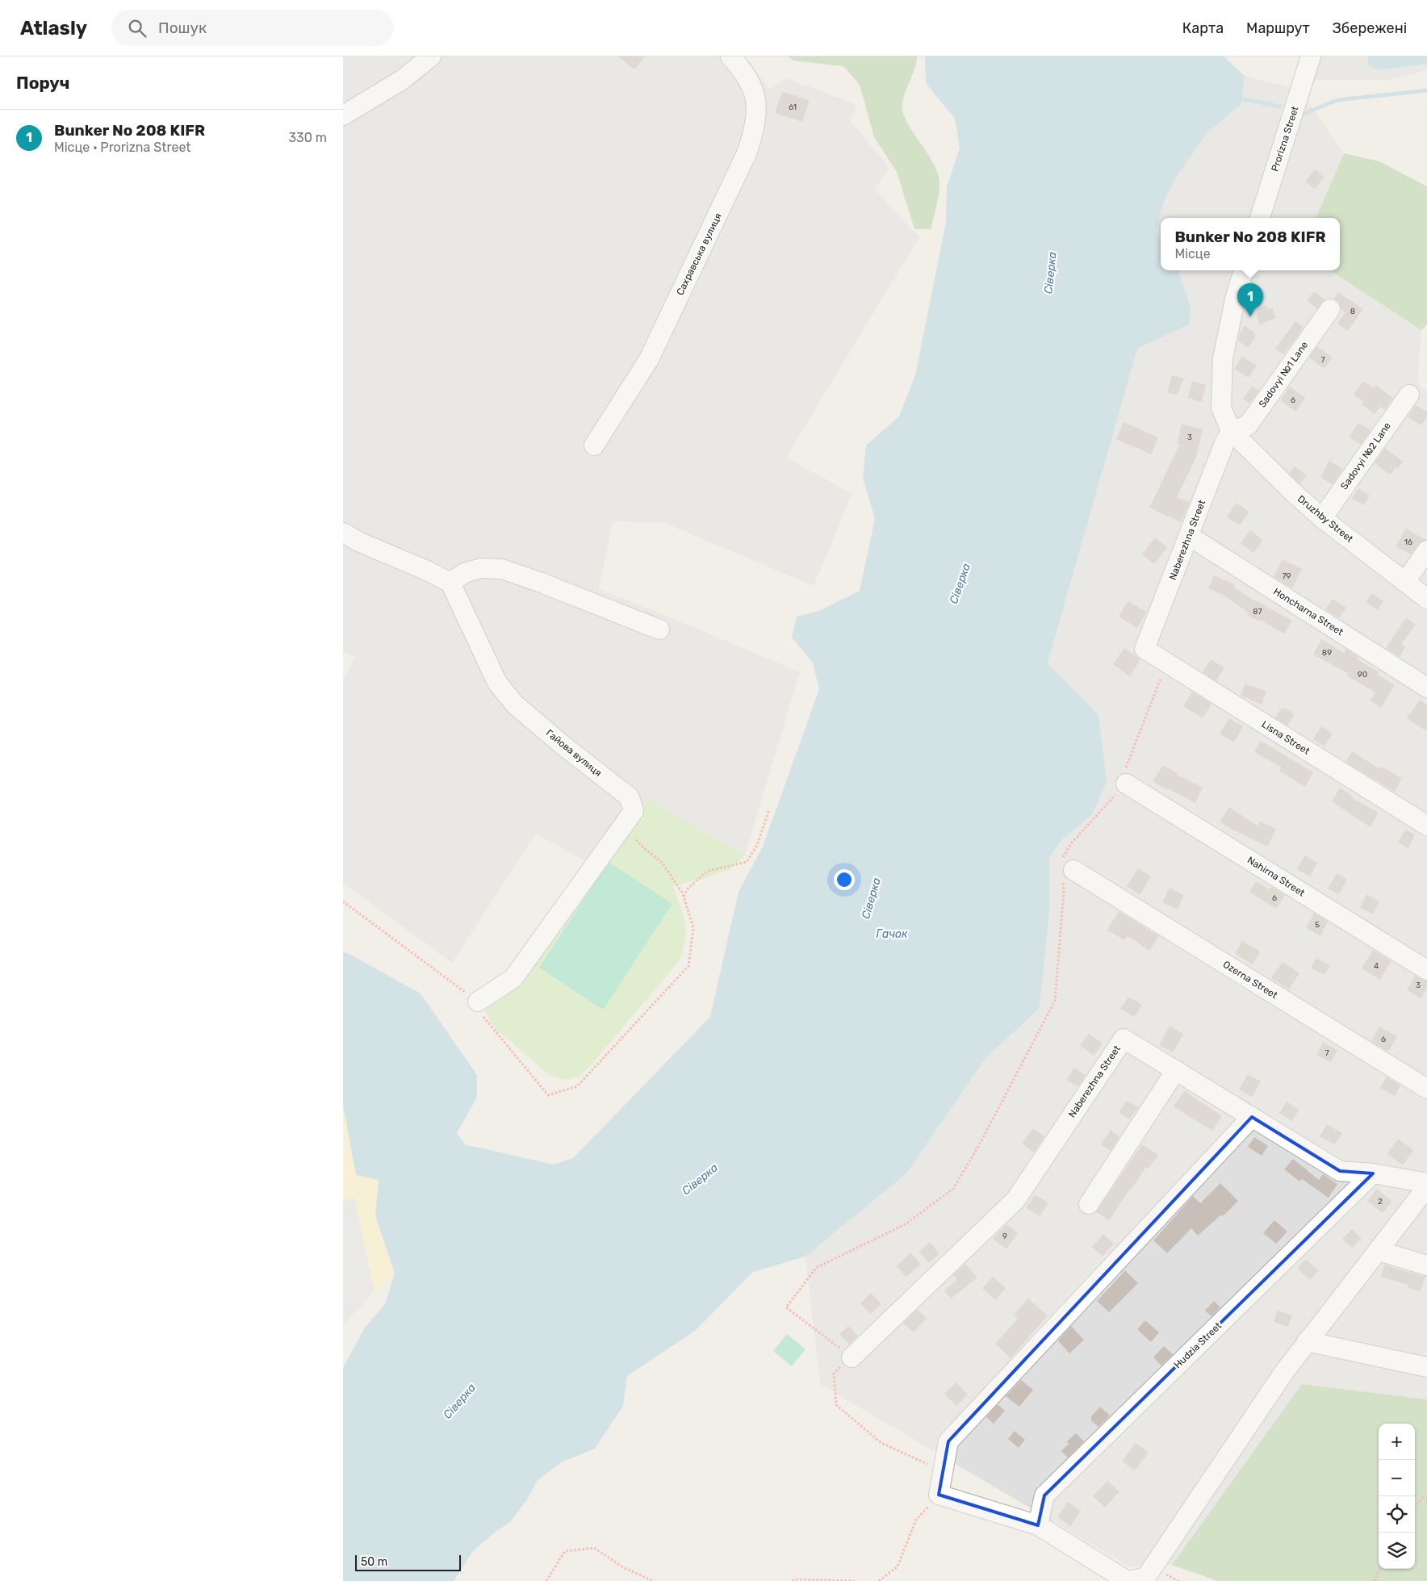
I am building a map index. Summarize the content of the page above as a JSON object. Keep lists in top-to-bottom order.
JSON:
{
  "streets": {
    "street": [
      "Prorizna Street",
      "Сахравська вулиця",
      "Sadovyi №1 Lane",
      "Sadovyi №2 Lane",
      "Druzhby Street",
      "Naberezhna Street",
      "Honcharna Street",
      "Lisna Street",
      "Гайова вулиця",
      "Nahirna Street",
      "Ozerna Street",
      "Hudzia Street"
    ]
  },
  "crossings": [
    ["Sadovyi №1 Lane", "Druzhby Street"],
    ["Sadovyi №1 Lane", "Naberezhna Street"],
    ["Sadovyi №2 Lane", "Druzhby Street"],
    ["Druzhby Street", "Naberezhna Street"],
    ["Naberezhna Street", "Honcharna Street"],
    ["Naberezhna Street", "Lisna Street"],
    ["Naberezhna Street", "Hudzia Street"]
  ],
  "water": ["Сіверка", "Гачок"],
  "house_numbers": [
    "61",
    "8",
    "7",
    "6",
    "3",
    "16",
    "79",
    "87",
    "89",
    "90",
    "6",
    "5",
    "4",
    "3",
    "6",
    "7",
    "2",
    "9"
  ],
  "scale_bar": "50 m",
  "page": {
    "header": "Atlasly",
    "search": "Пошук",
    "nav": ["Карта", "Маршрут", "Збережені"],
    "heading": "Поруч",
    "list": [
      {
        "mark": "1",
        "name": "Bunker No 208 KIFR",
        "note": "Місце · Prorizna Street",
        "value": "330 m"
      }
    ],
    "popup": ["Bunker No 208 KIFR", "Місце"],
    "pins": "1",
    "map_buttons": ["+", "−"],
    "scale": "50 m"
  }
}
